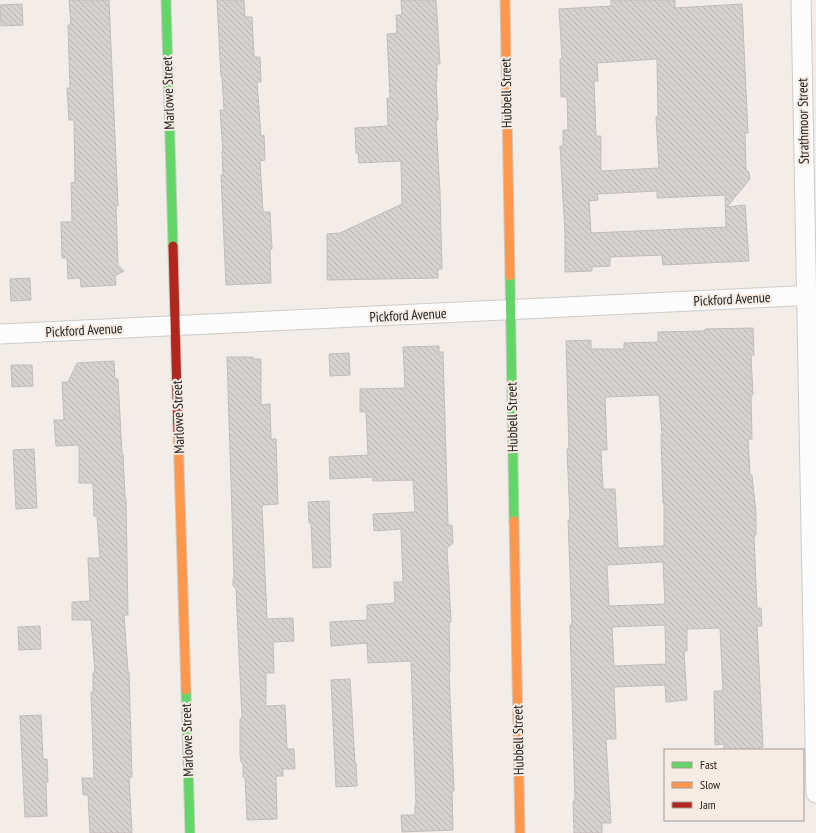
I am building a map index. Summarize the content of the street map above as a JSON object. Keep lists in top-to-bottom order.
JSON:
{
  "streets": {
    "street": [
      "Marlowe Street",
      "Hubbell Street",
      "Strathmoor Street",
      "Pickford Avenue"
    ]
  },
  "crossings": [
    ["Marlowe Street", "Pickford Avenue"],
    ["Hubbell Street", "Pickford Avenue"],
    ["Strathmoor Street", "Pickford Avenue"]
  ],
  "legend": ["Fast", "Slow", "Jam"]
}
